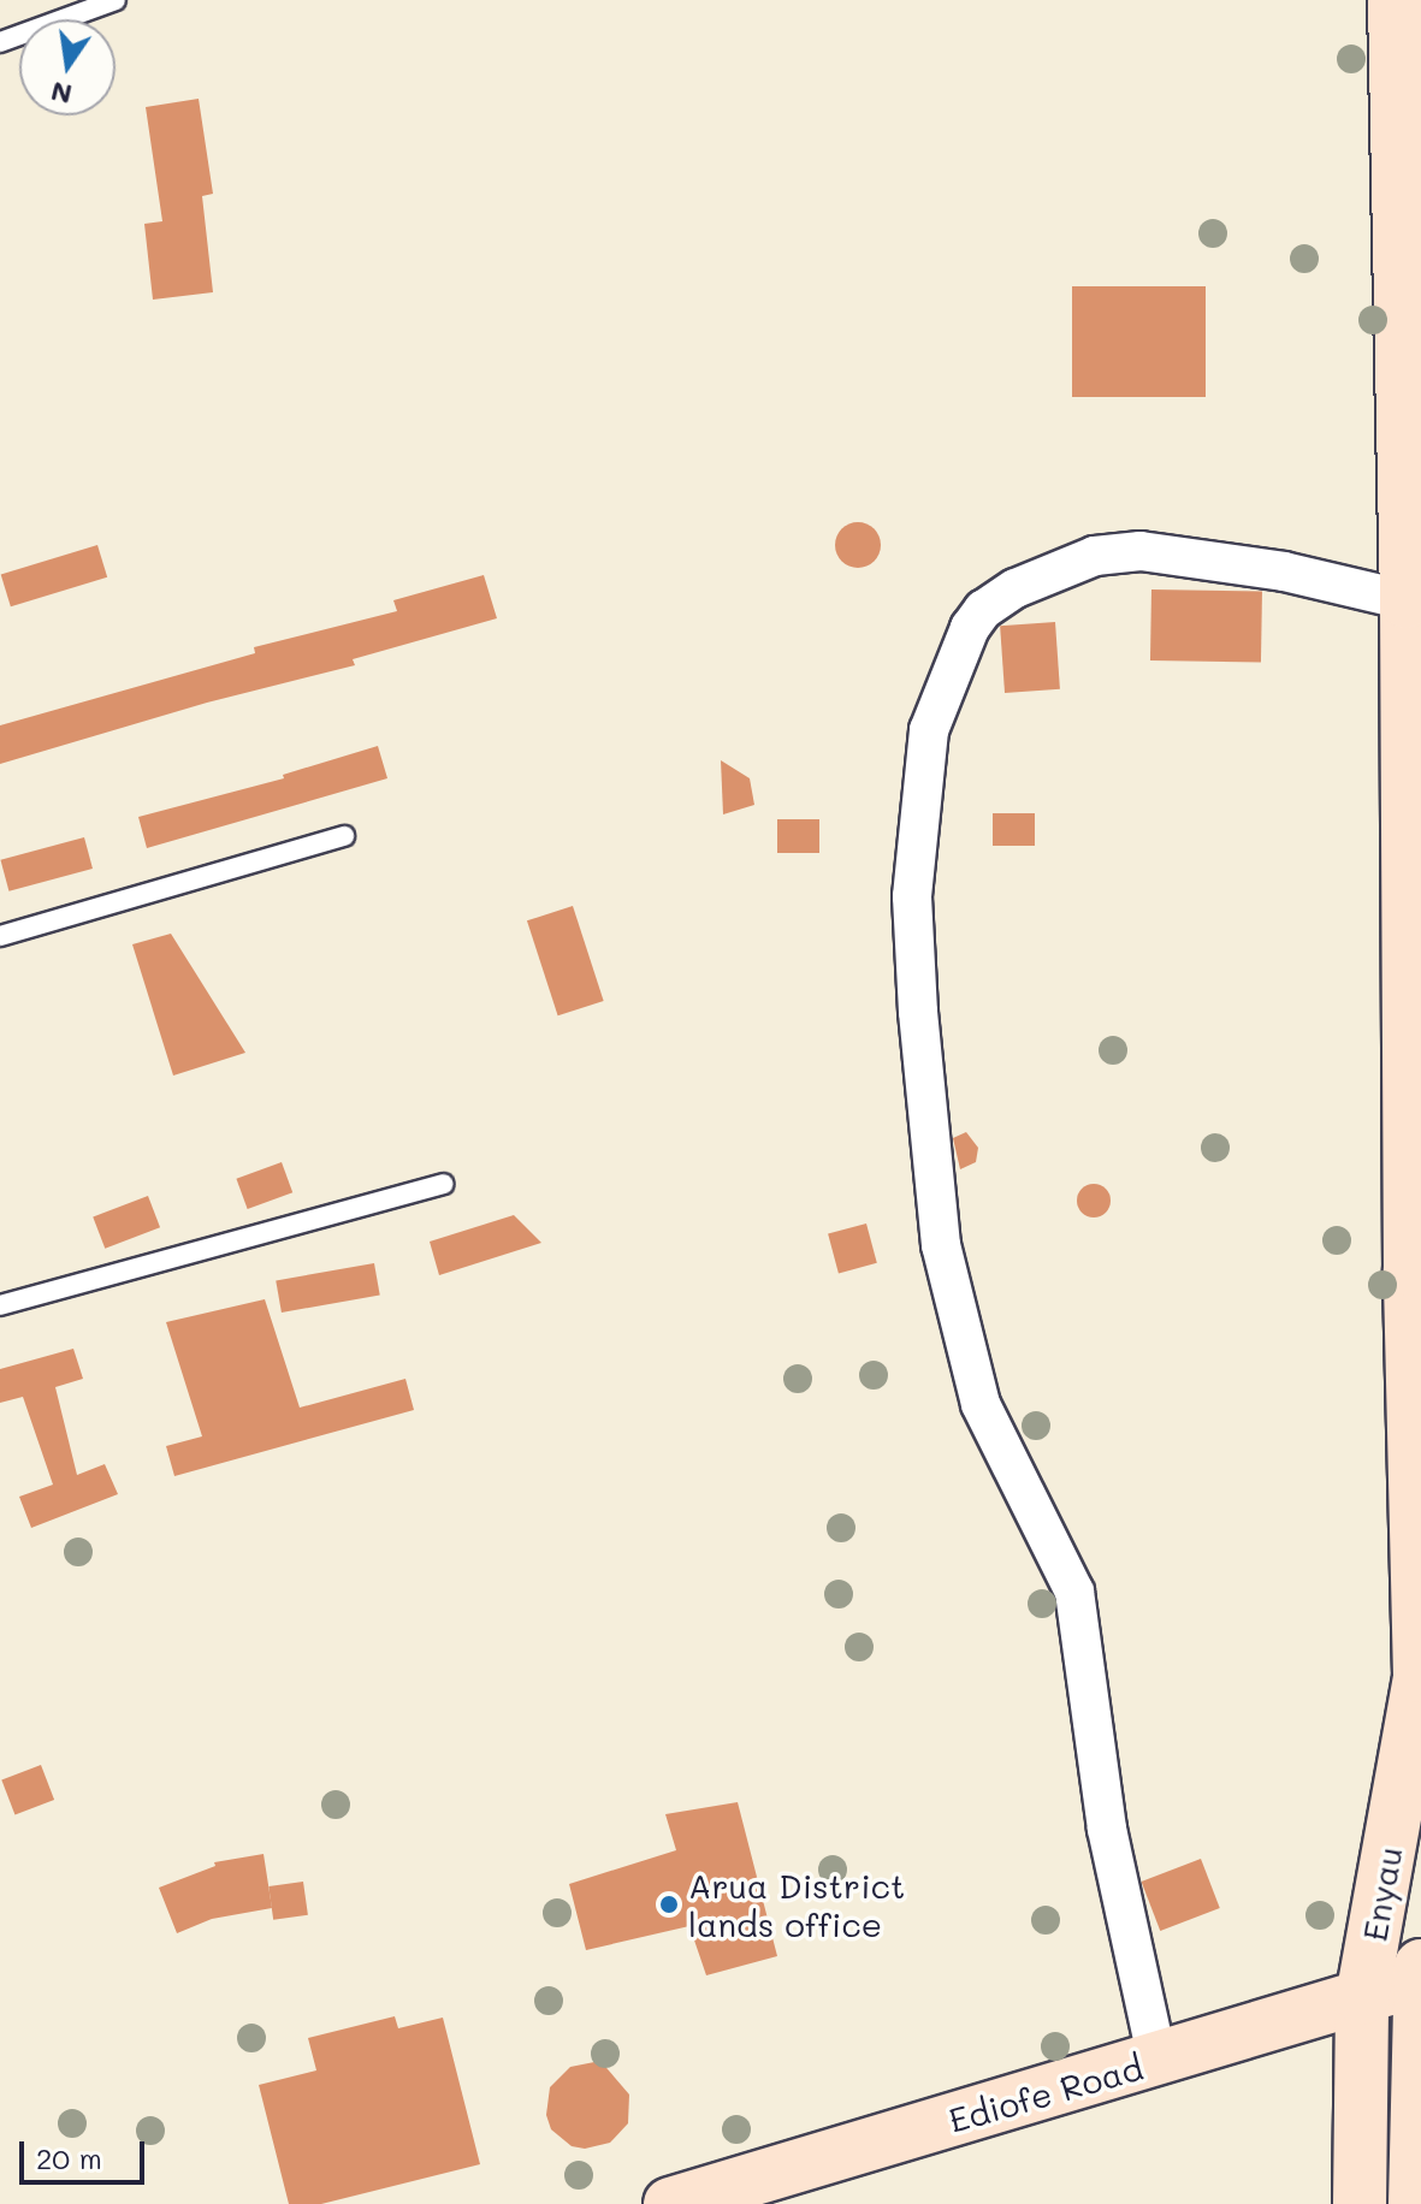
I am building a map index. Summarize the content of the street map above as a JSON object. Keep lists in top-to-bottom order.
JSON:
{
  "streets": {
    "street": ["Enyau", "Ediofe Road"]
  },
  "crossings": [
    ["Enyau", "Ediofe Road"]
  ],
  "places": ["Arua District lands office"],
  "scale_bar": "20 m",
  "north": "bottom"
}
